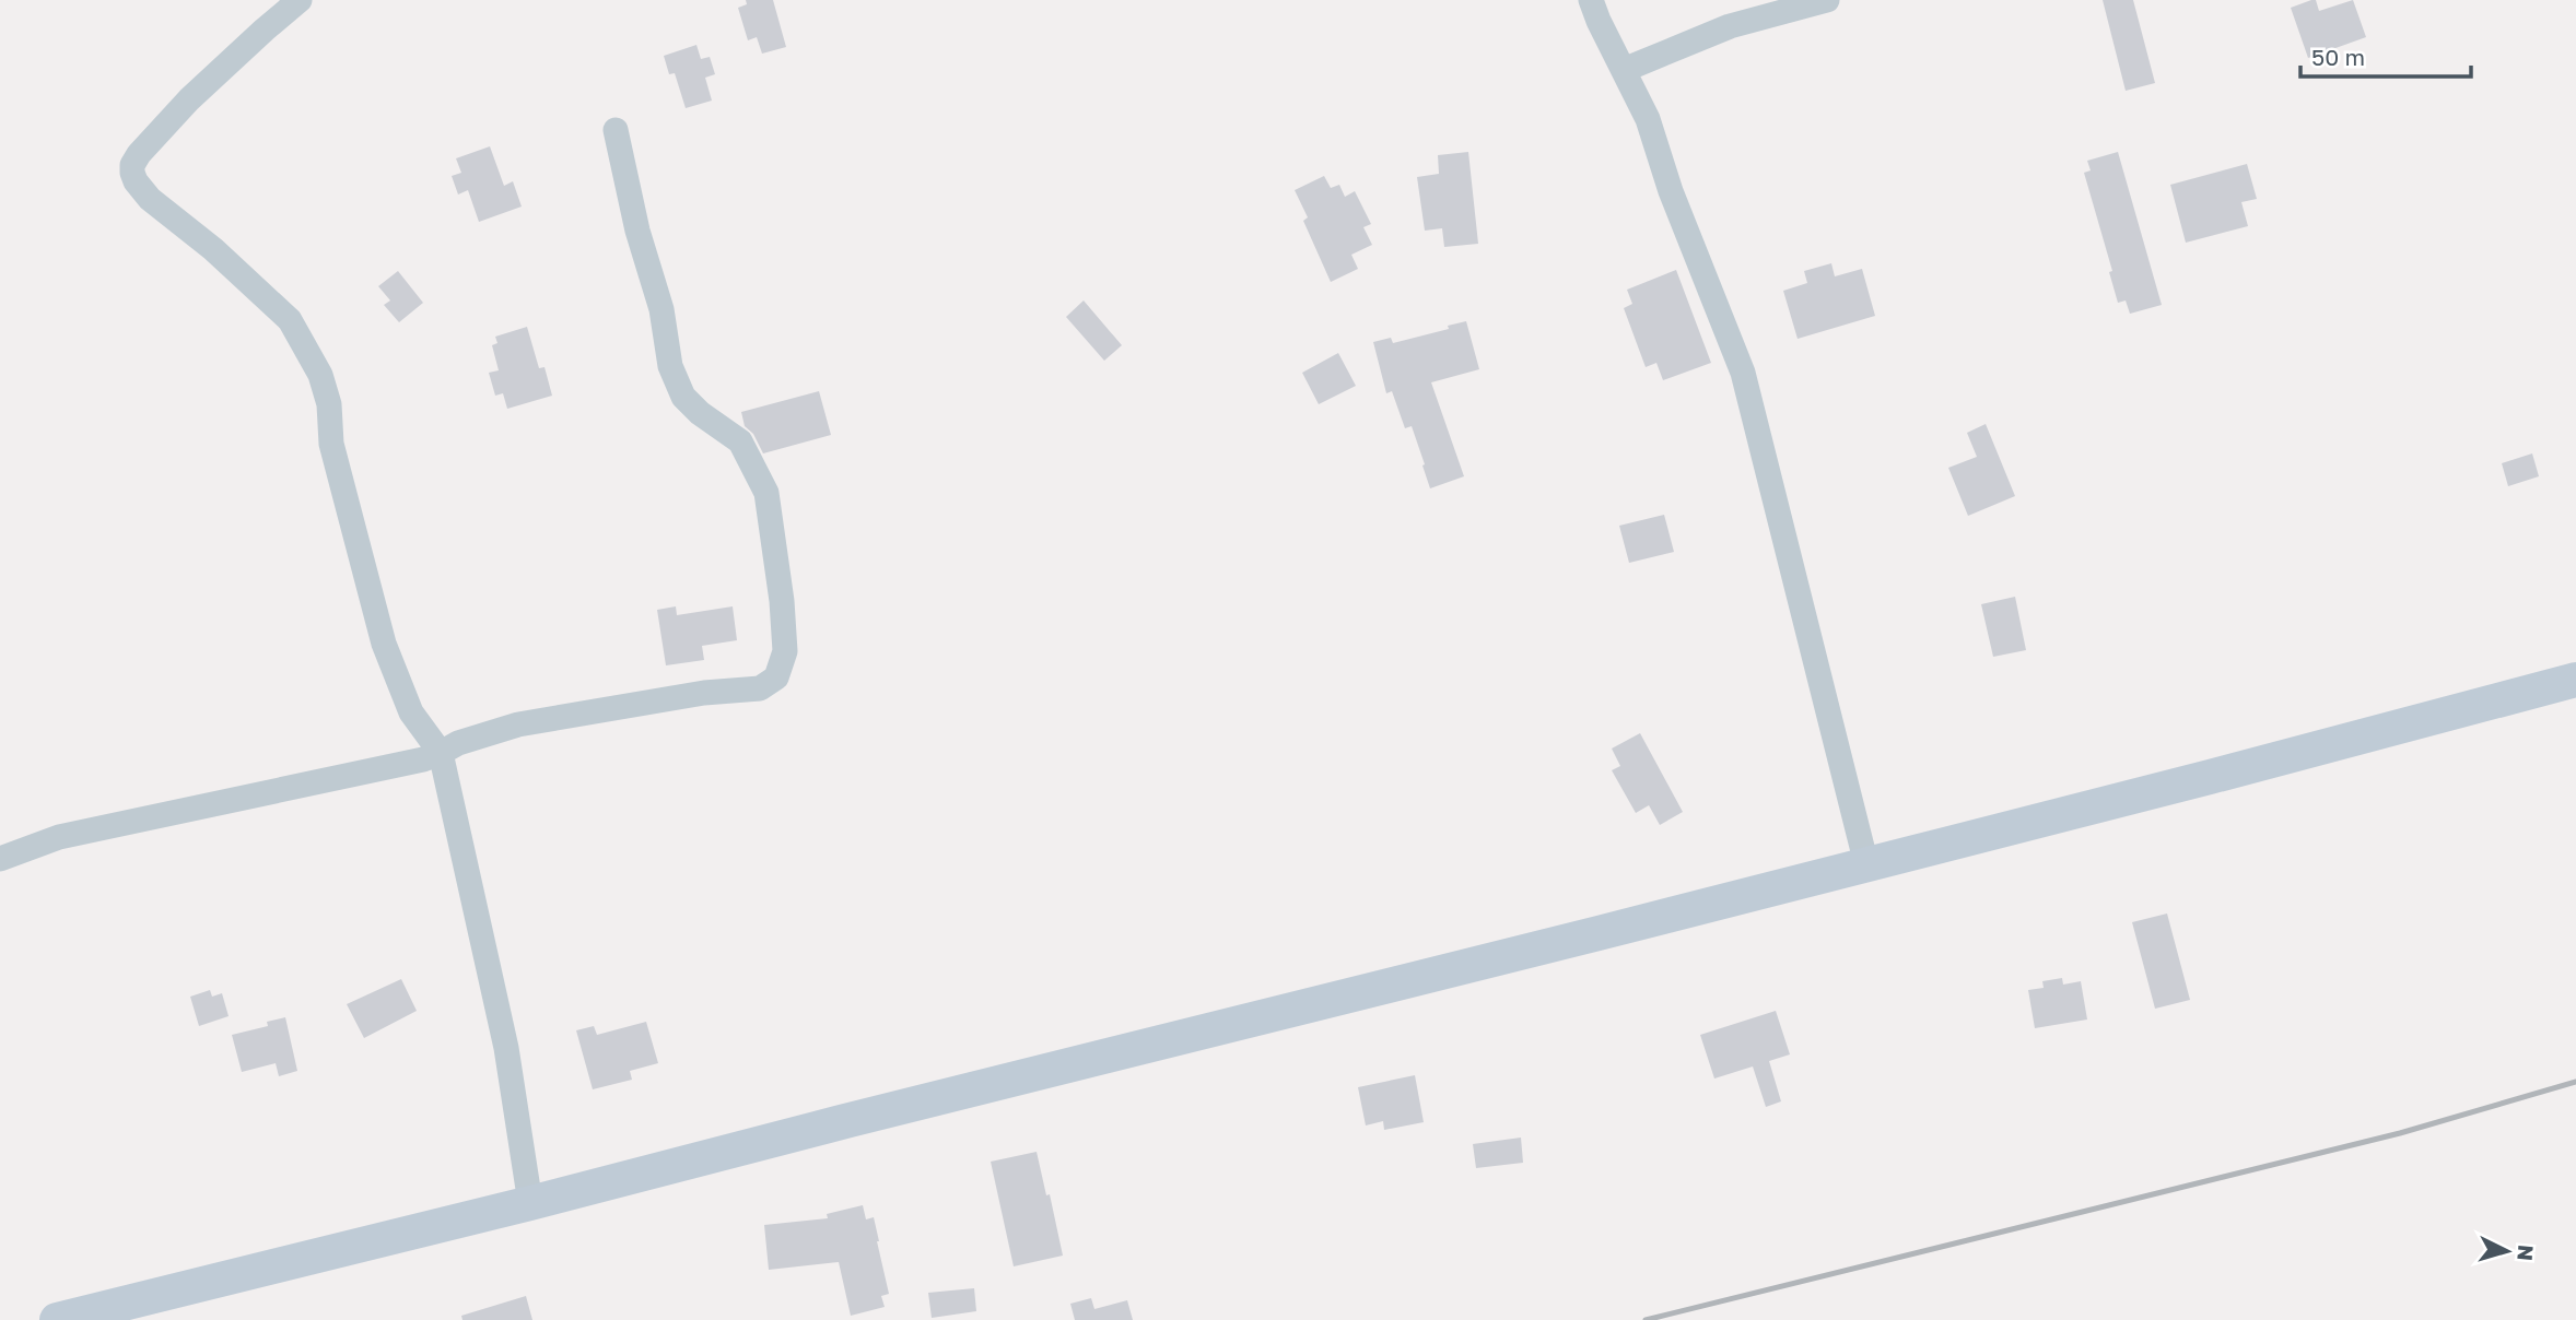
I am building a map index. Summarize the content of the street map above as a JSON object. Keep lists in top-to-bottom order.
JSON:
{
  "scale_bar": "50 m",
  "north": "right"
}
